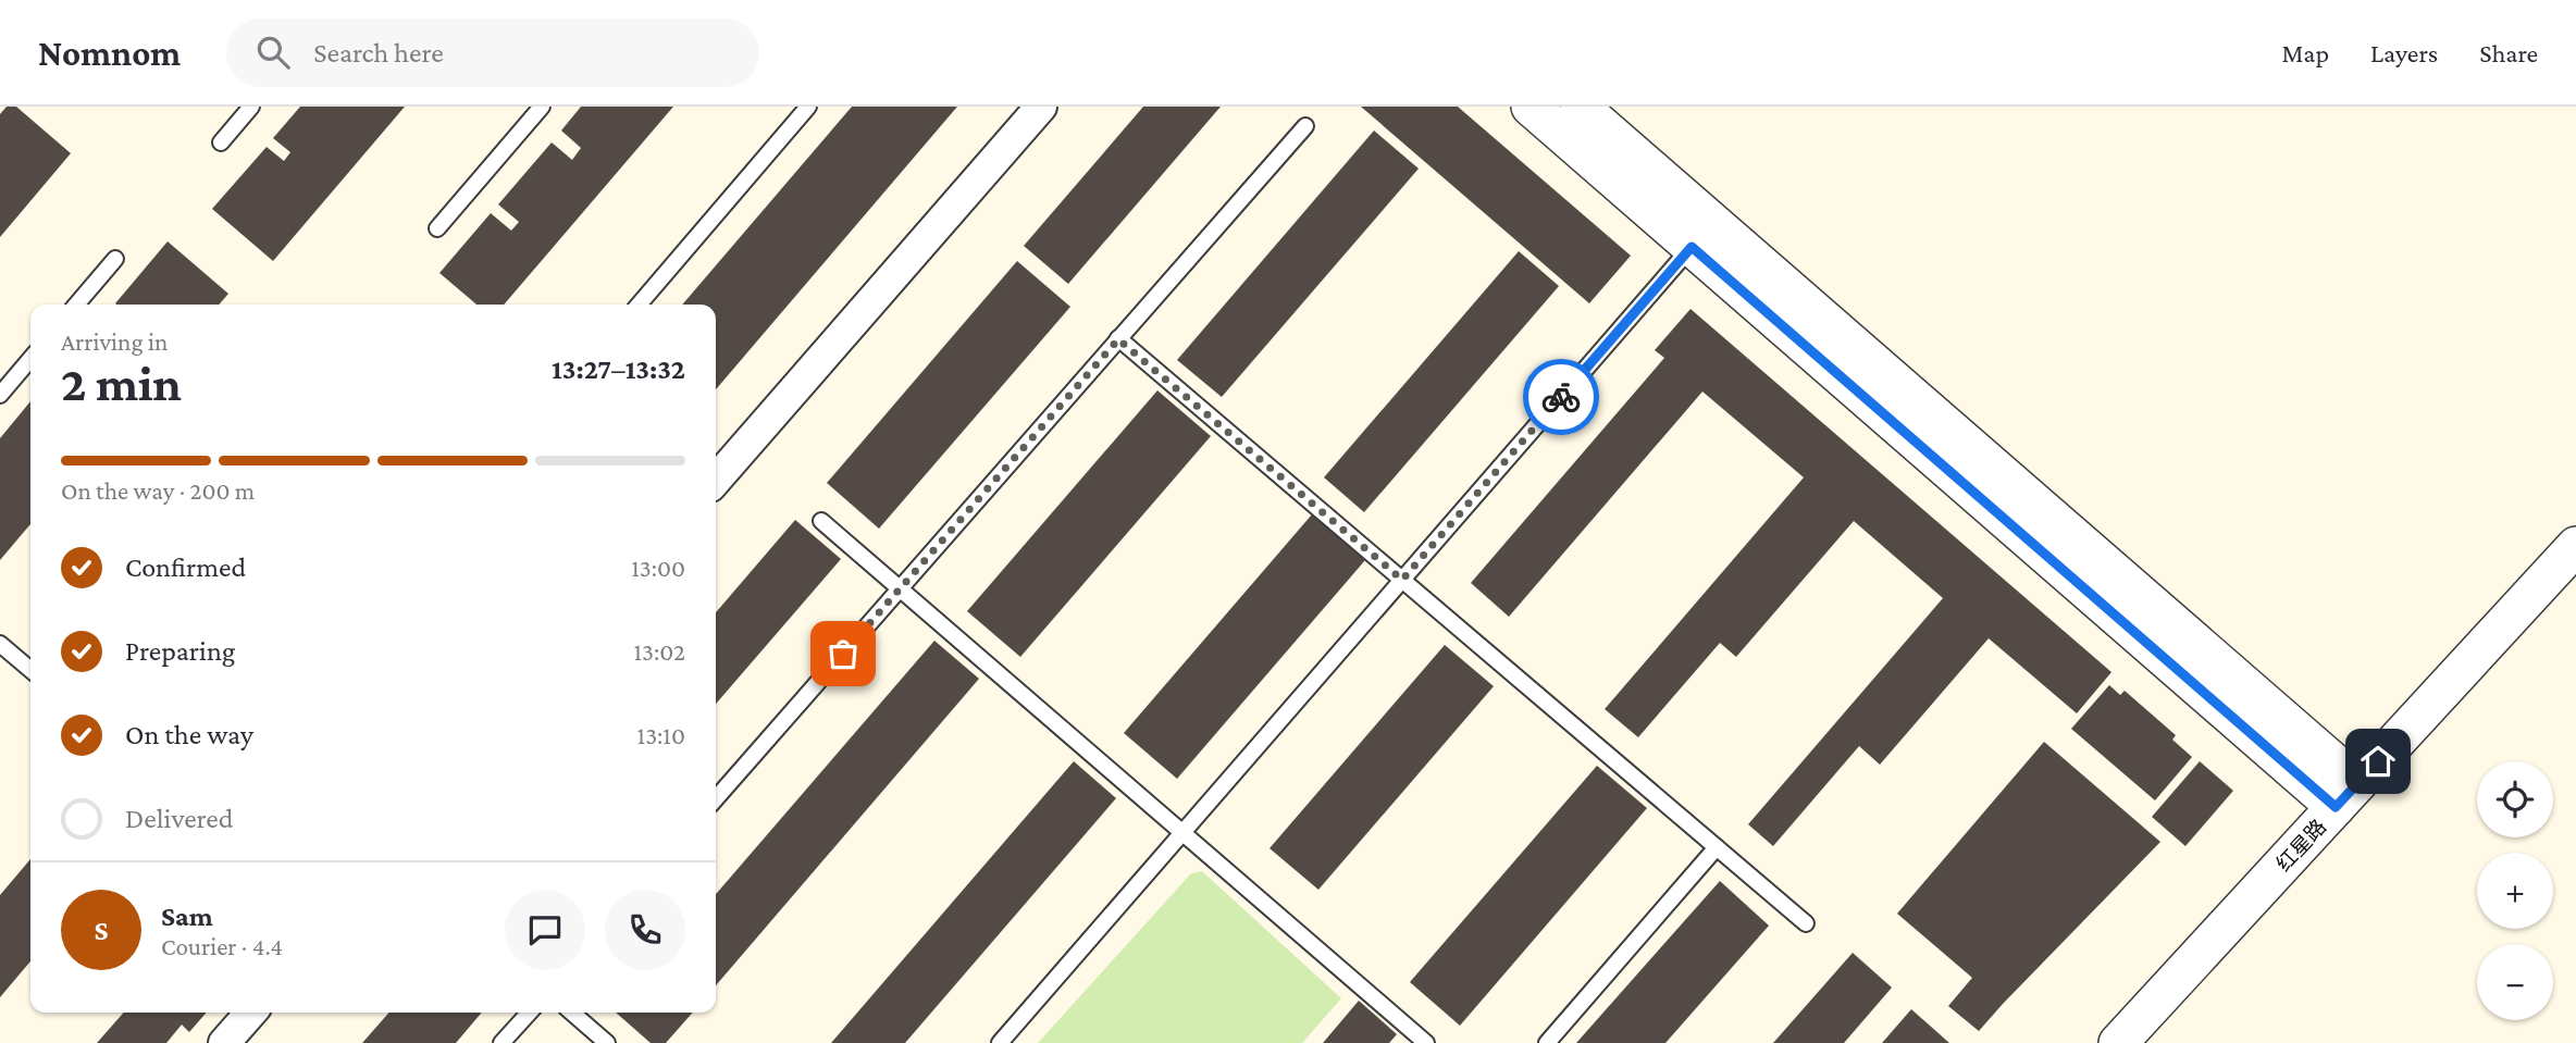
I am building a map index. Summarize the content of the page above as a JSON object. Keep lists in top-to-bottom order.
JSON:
{
  "streets": {
    "street": ["红星路"]
  },
  "page": {
    "header": "Nomnom",
    "search": "Search here",
    "nav": ["Map", "Layers", "Share"],
    "heading": ["2 min", "Arriving in", "13:27–13:32"],
    "panel": ["Sam", "Courier · 4.4"],
    "bar": "On the way · 200 m",
    "list": [
      ["Confirmed", "13:00"],
      ["Preparing", "13:02"],
      ["On the way", "13:10"],
      "Delivered"
    ],
    "map_buttons": ["+", "−"],
    "round": "S"
  }
}
